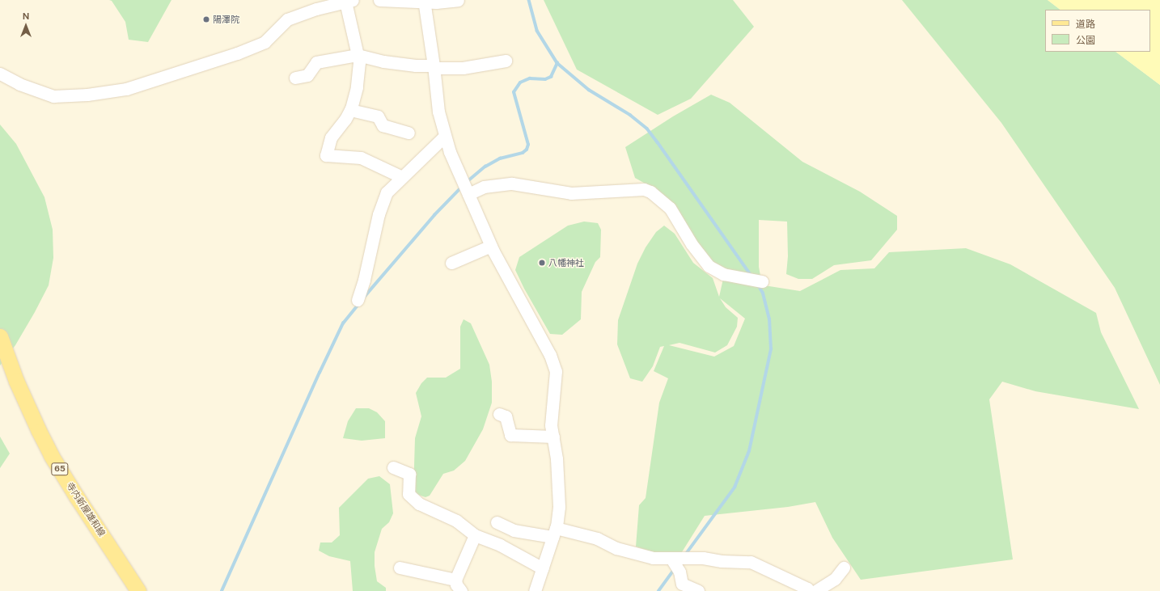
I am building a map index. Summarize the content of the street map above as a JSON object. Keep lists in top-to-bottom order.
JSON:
{
  "streets": {
    "main road": ["65", "寺内新屋雄和線"]
  },
  "places": ["陽澤院", "八幡神社"],
  "legend": ["道路", "公園"],
  "north": "top"
}
